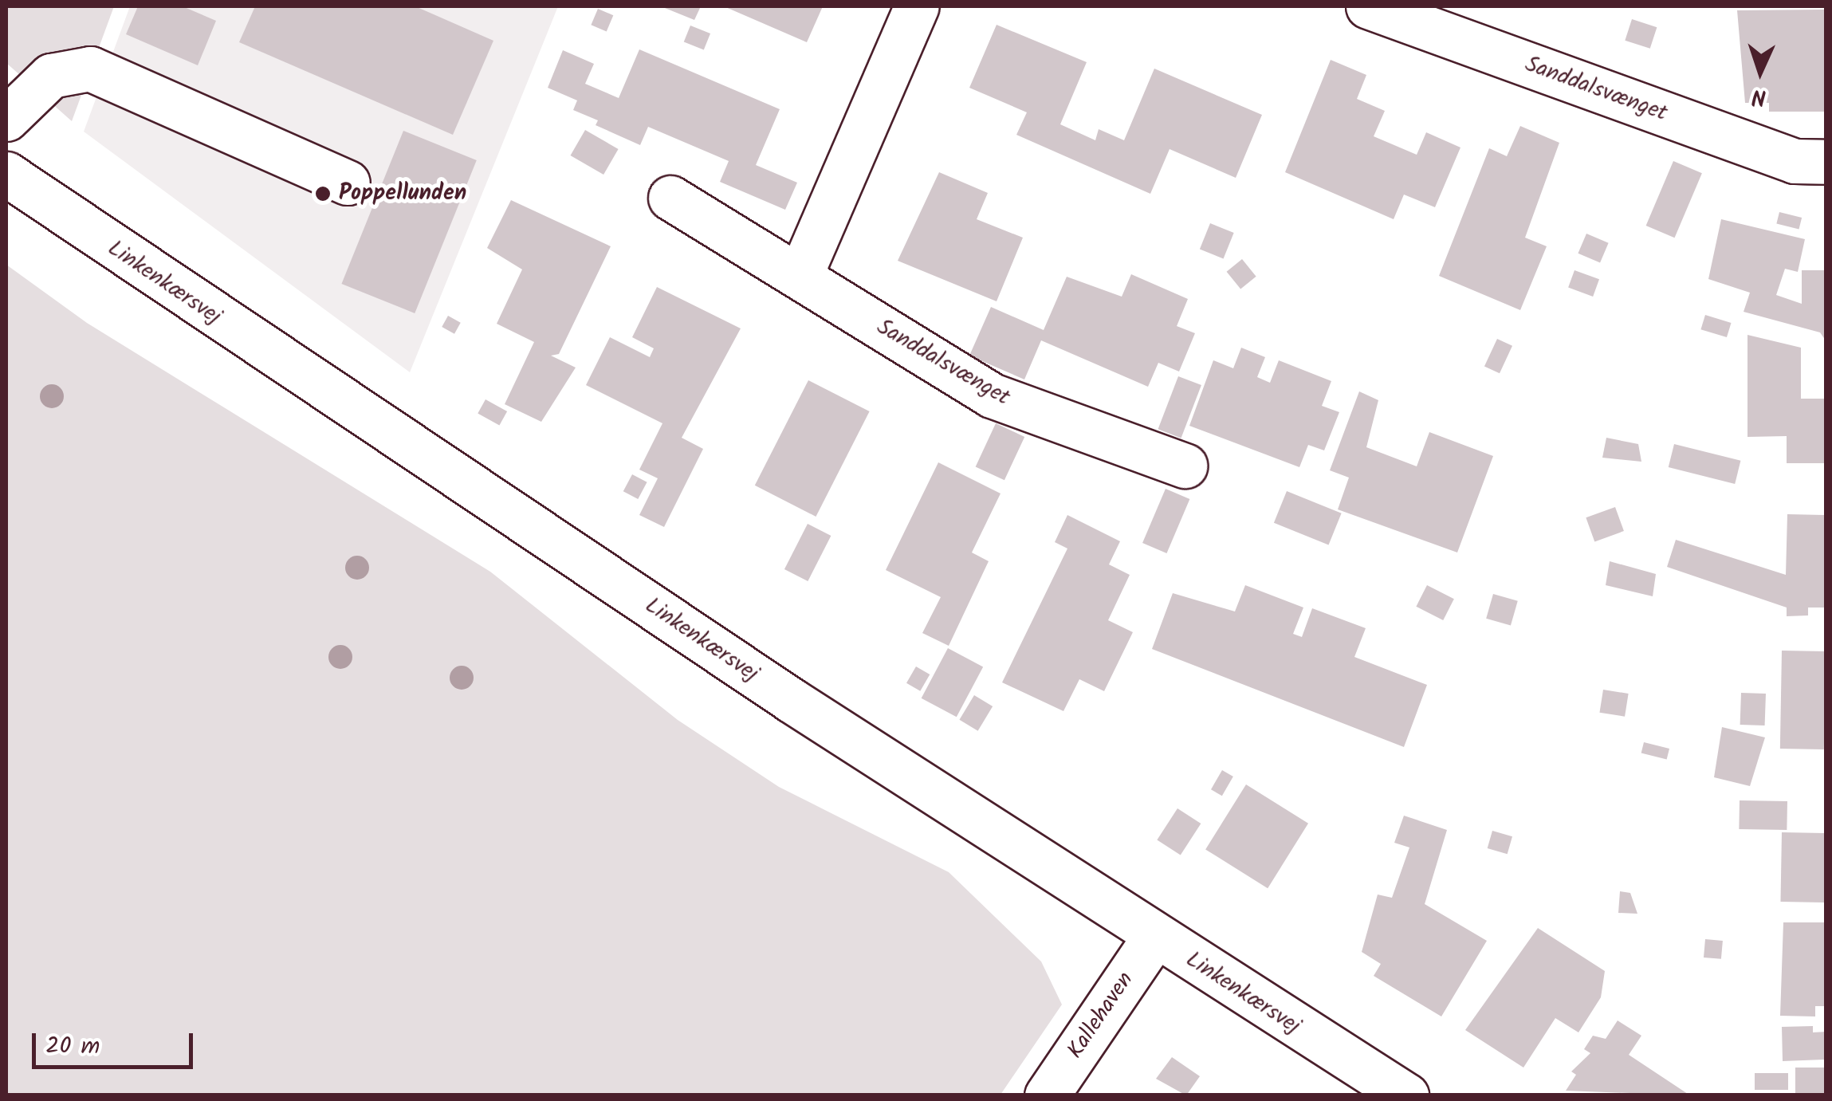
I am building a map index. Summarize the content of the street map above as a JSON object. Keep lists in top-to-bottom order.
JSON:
{
  "streets": {
    "street": ["Sanddalsvænget", "Linkenkærsvej", "Kallehaven"]
  },
  "crossings": [
    ["Linkenkærsvej", "Kallehaven"]
  ],
  "places": ["Poppellunden"],
  "scale_bar": "20 m",
  "north": "bottom"
}
